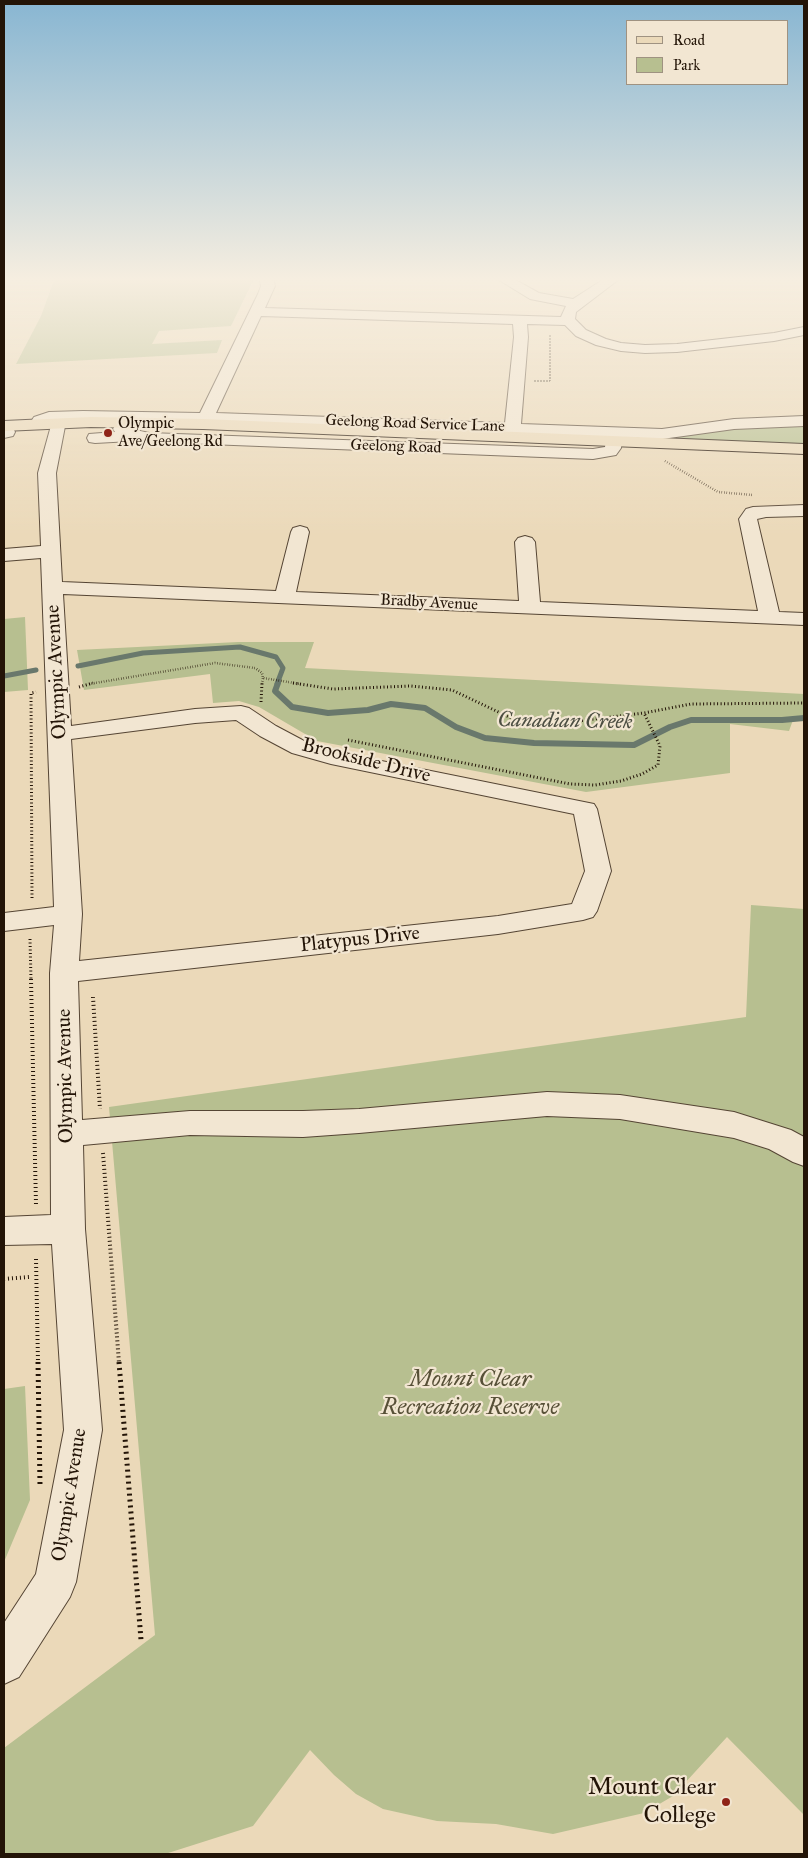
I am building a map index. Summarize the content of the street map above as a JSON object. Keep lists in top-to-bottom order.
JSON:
{
  "streets": {
    "main road": ["Geelong Road"],
    "street": [
      "Geelong Road Service Lane",
      "Bradby Avenue",
      "Olympic Avenue",
      "Brookside Drive",
      "Platypus Drive"
    ]
  },
  "crossings": [
    ["Geelong Road Service Lane", "Geelong Road"],
    ["Geelong Road Service Lane", "Olympic Avenue"],
    ["Geelong Road", "Olympic Avenue"],
    ["Bradby Avenue", "Olympic Avenue"],
    ["Olympic Avenue", "Brookside Drive"],
    ["Olympic Avenue", "Platypus Drive"],
    ["Brookside Drive", "Platypus Drive"]
  ],
  "water": ["Canadian Creek"],
  "parks": ["Mount Clear Recreation Reserve"],
  "places": ["Olympic Ave/Geelong Rd", "Mount Clear College"],
  "legend": ["Road", "Park"]
}
